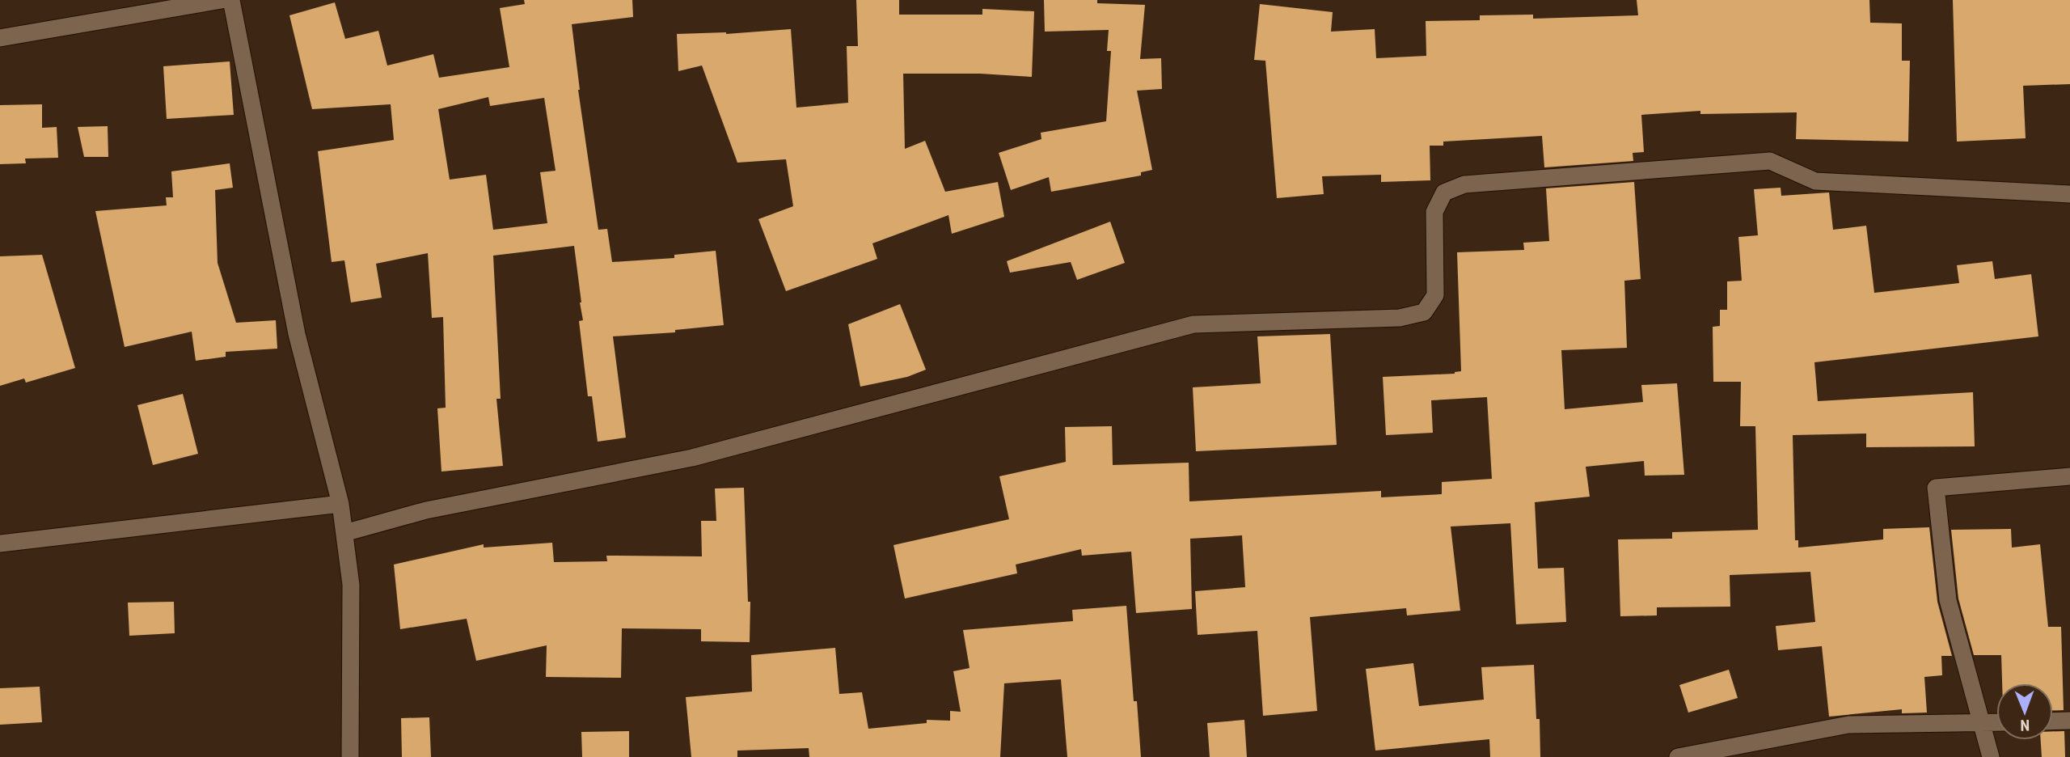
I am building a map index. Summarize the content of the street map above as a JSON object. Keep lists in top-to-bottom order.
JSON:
{
  "north": "bottom"
}
